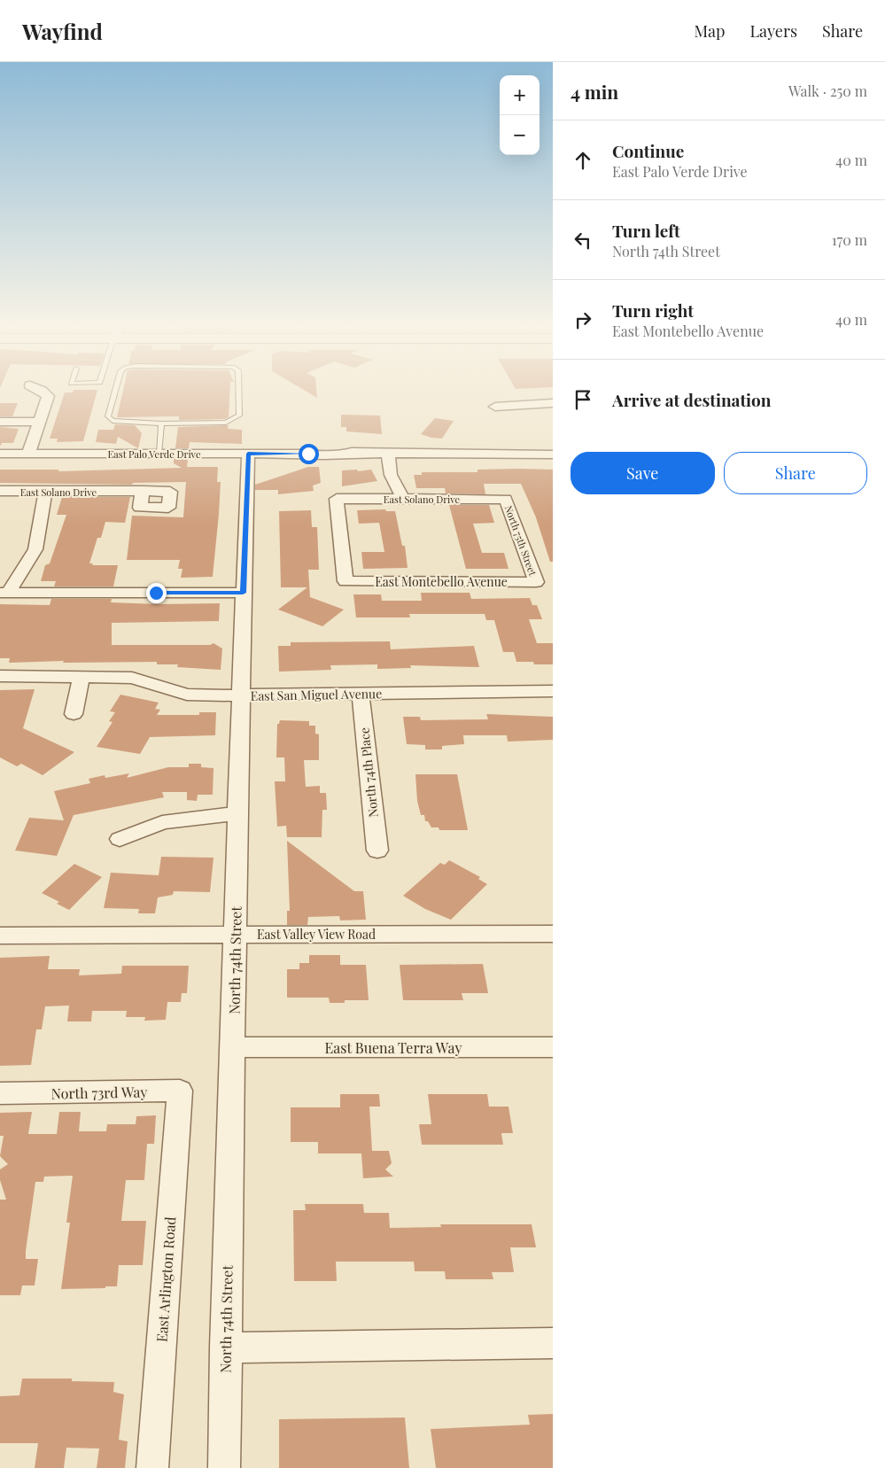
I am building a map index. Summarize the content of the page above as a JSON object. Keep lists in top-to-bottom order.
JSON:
{
  "streets": {
    "street": [
      "East Palo Verde Drive",
      "East Solano Drive",
      "North 75th Street",
      "East Montebello Avenue",
      "East San Miguel Avenue",
      "North 74th Place",
      "East Valley View Road",
      "North 74th Street",
      "East Buena Terra Way",
      "North 73rd Way",
      "East Arlington Road"
    ]
  },
  "crossings": [
    ["East Palo Verde Drive", "North 74th Street"],
    ["East Solano Drive", "North 75th Street"],
    ["East Solano Drive", "East Montebello Avenue"],
    ["North 75th Street", "East Montebello Avenue"],
    ["East San Miguel Avenue", "North 74th Place"],
    ["East San Miguel Avenue", "North 74th Street"],
    ["East Valley View Road", "North 74th Street"],
    ["North 74th Street", "East Buena Terra Way"],
    ["North 73rd Way", "East Arlington Road"]
  ],
  "page": {
    "header": "Wayfind",
    "nav": ["Map", "Layers", "Share"],
    "heading": ["4 min", "Walk · 250 m"],
    "map_buttons": ["+", "−"],
    "list": [
      ["Continue", "East Palo Verde Drive", "40 m"],
      ["Turn left", "North 74th Street", "170 m"],
      ["Turn right", "East Montebello Avenue", "40 m"],
      "Arrive at destination"
    ],
    "buttons": ["Save", "Share"]
  }
}
